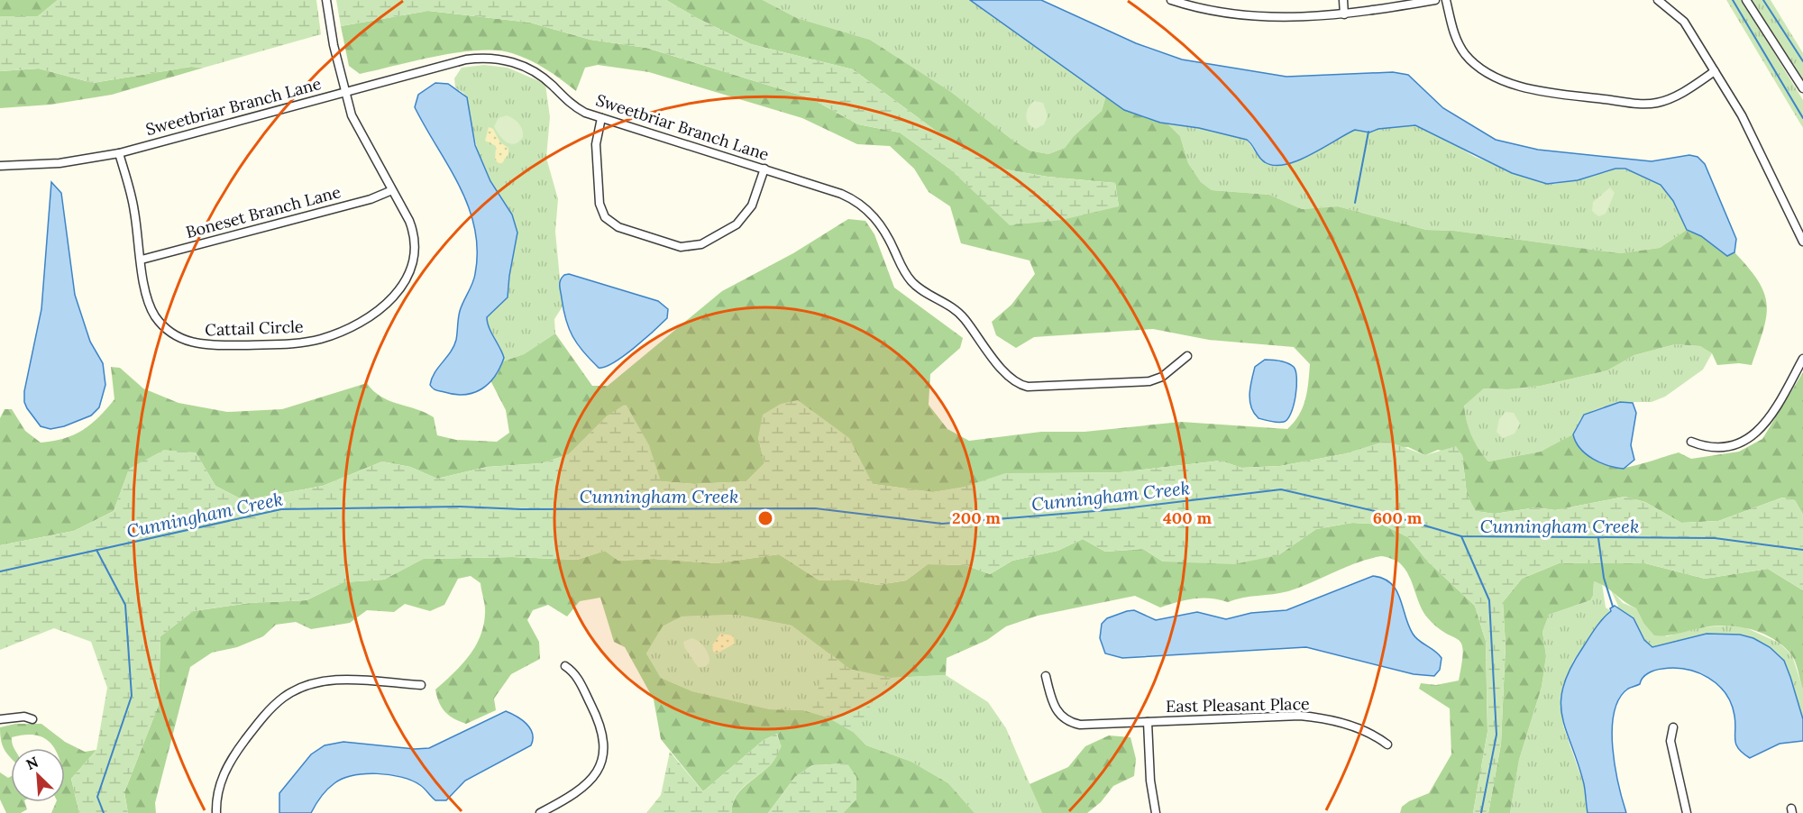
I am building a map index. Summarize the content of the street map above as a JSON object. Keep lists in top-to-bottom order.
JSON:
{
  "streets": {
    "street": [
      "Sweetbriar Branch Lane",
      "Boneset Branch Lane",
      "Cattail Circle",
      "East Pleasant Place"
    ]
  },
  "crossings": [
    ["Sweetbriar Branch Lane", "Cattail Circle"],
    ["Boneset Branch Lane", "Cattail Circle"]
  ],
  "water": ["Cunningham Creek"],
  "north": "top left",
  "rings": ["200 m", "400 m", "600 m"]
}
